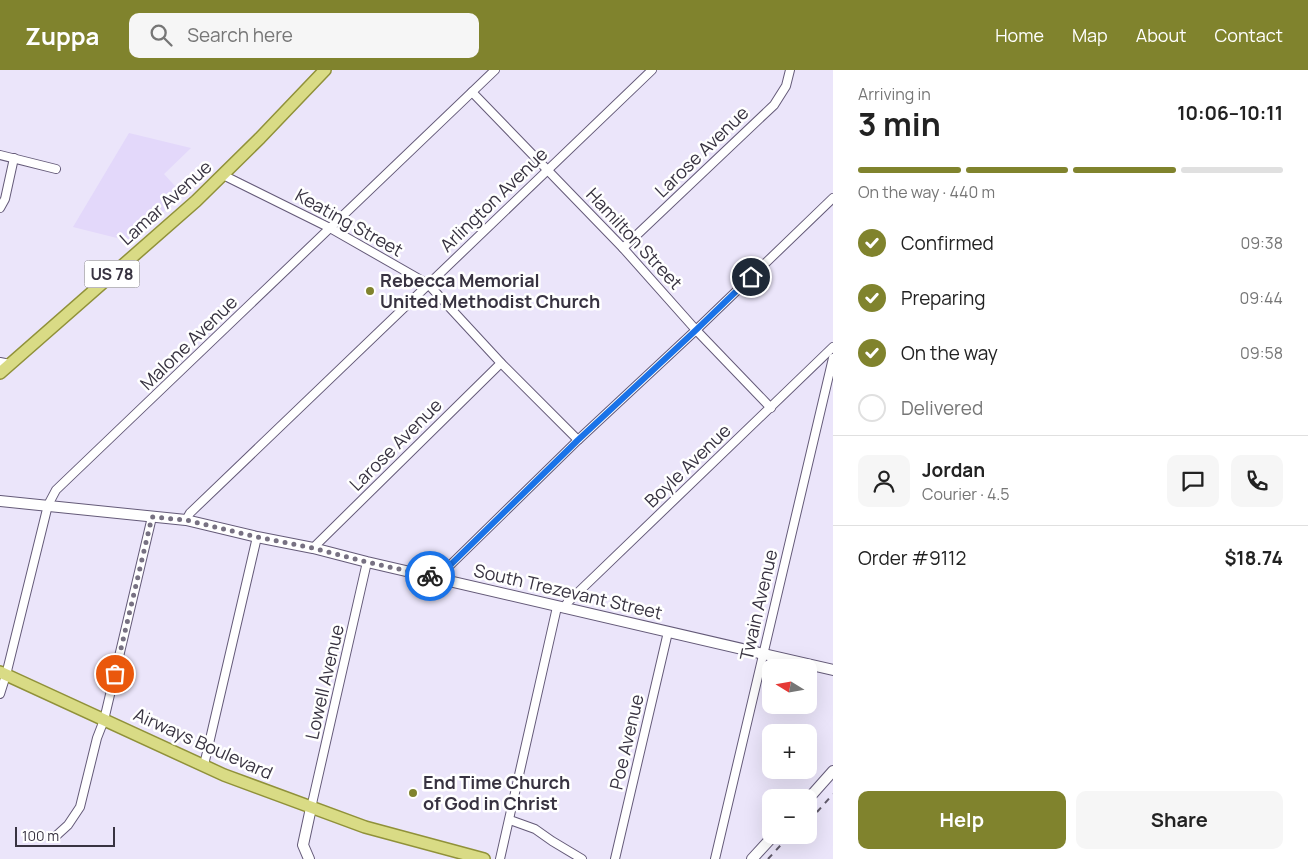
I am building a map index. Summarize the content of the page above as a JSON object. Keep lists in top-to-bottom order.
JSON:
{
  "streets": {
    "main road": ["Lamar Avenue", "US 78", "Airways Boulevard"],
    "street": [
      "Larose Avenue",
      "Arlington Avenue",
      "Keating Street",
      "Hamilton Street",
      "Malone Avenue",
      "Boyle Avenue",
      "South Trezevant Street",
      "Twain Avenue",
      "Lowell Avenue",
      "Poe Avenue"
    ]
  },
  "crossings": [
    ["Larose Avenue", "Keating Street"],
    ["Larose Avenue", "Hamilton Street"],
    ["Larose Avenue", "South Trezevant Street"],
    ["Arlington Avenue", "Keating Street"],
    ["Arlington Avenue", "Hamilton Street"],
    ["Arlington Avenue", "South Trezevant Street"],
    ["Lamar Avenue", "Keating Street"],
    ["Keating Street", "Malone Avenue"],
    ["Hamilton Street", "Malone Avenue"],
    ["Hamilton Street", "Boyle Avenue"],
    ["Malone Avenue", "South Trezevant Street"],
    ["Malone Avenue", "Airways Boulevard"],
    ["Boyle Avenue", "South Trezevant Street"],
    ["South Trezevant Street", "Twain Avenue"],
    ["South Trezevant Street", "Lowell Avenue"],
    ["South Trezevant Street", "Poe Avenue"],
    ["Lowell Avenue", "Airways Boulevard"]
  ],
  "places": ["Rebecca Memorial United Methodist Church", "End Time Church of God in Christ"],
  "scale_bar": "100 m",
  "north": "left",
  "page": {
    "header": "Zuppa",
    "search": "Search here",
    "nav": [
      "Home",
      "Map",
      "About",
      "Contact"
    ],
    "heading": ["3 min", "Arriving in", "10:06–10:11"],
    "panel": [
      "Jordan",
      "Courier · 4.5",
      "Order #9112",
      "$18.74"
    ],
    "bar": "On the way · 440 m",
    "list": [
      ["Confirmed", "09:38"],
      ["Preparing", "09:44"],
      ["On the way", "09:58"],
      "Delivered"
    ],
    "map_buttons": ["+", "−"],
    "buttons": ["Help", "Share"],
    "scale": "100 m"
  }
}
